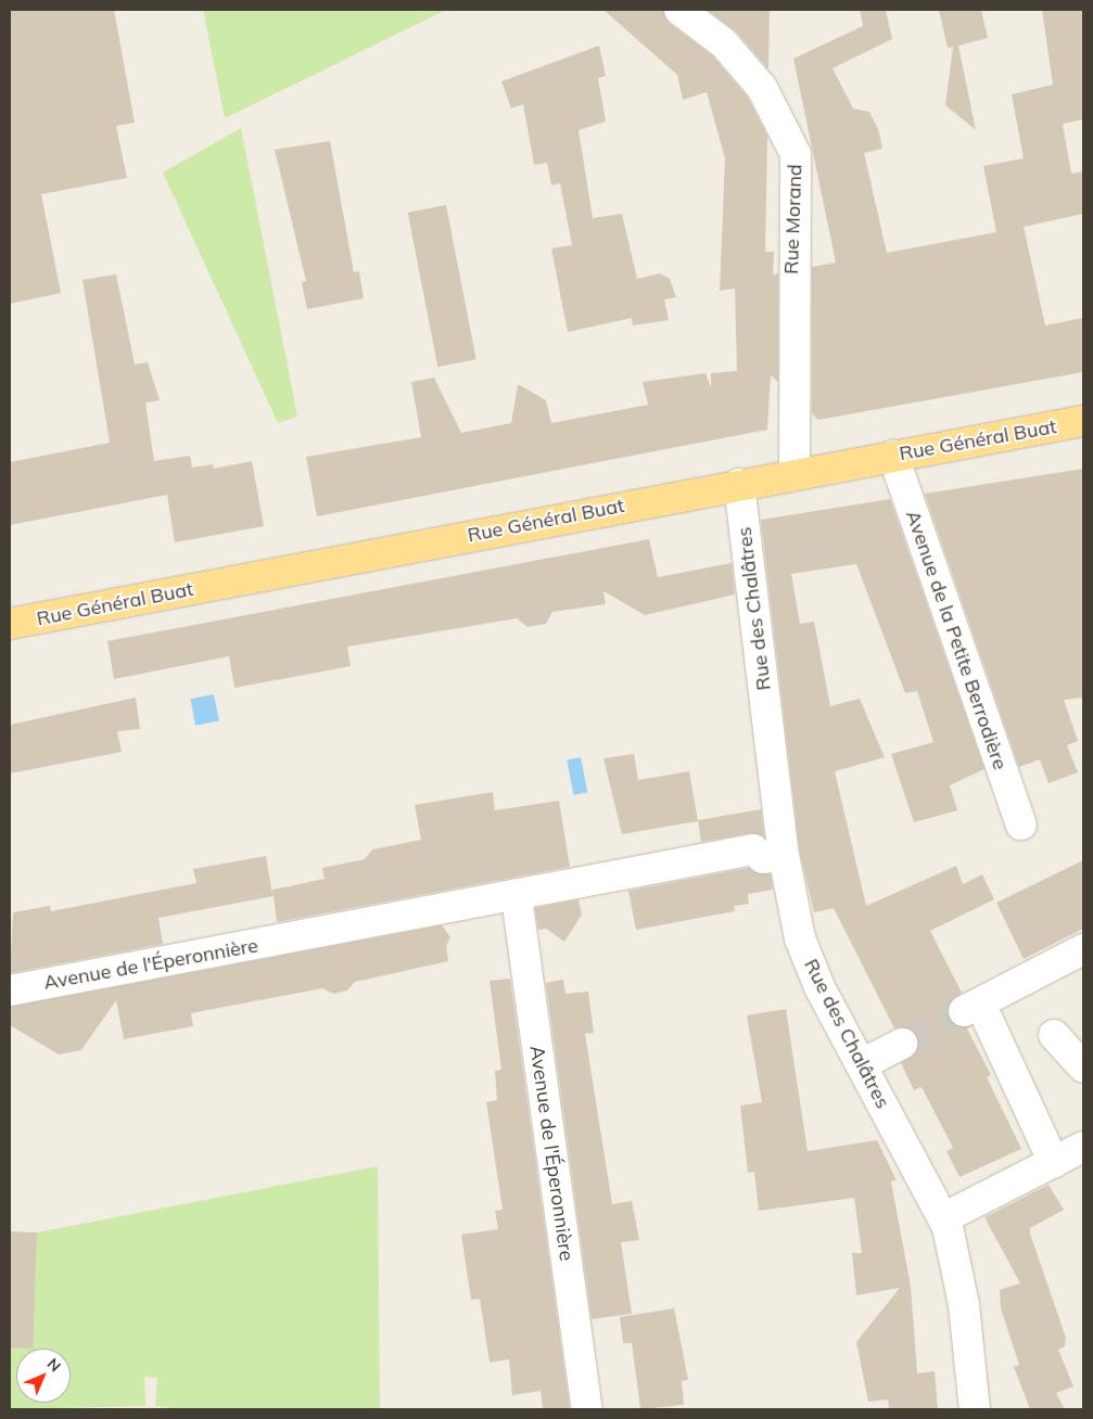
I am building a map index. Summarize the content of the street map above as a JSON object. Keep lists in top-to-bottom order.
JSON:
{
  "streets": {
    "main road": ["Rue Général Buat"],
    "street": [
      "Rue Morand",
      "Rue des Chalâtres",
      "Avenue de la Petite Berrodière",
      "Avenue de l'Éperonnière"
    ]
  },
  "crossings": [
    ["Rue Morand", "Rue Général Buat"],
    ["Rue Général Buat", "Rue des Chalâtres"],
    ["Rue Général Buat", "Avenue de la Petite Berrodière"],
    ["Rue des Chalâtres", "Avenue de l'Éperonnière"]
  ],
  "north": "top right"
}
